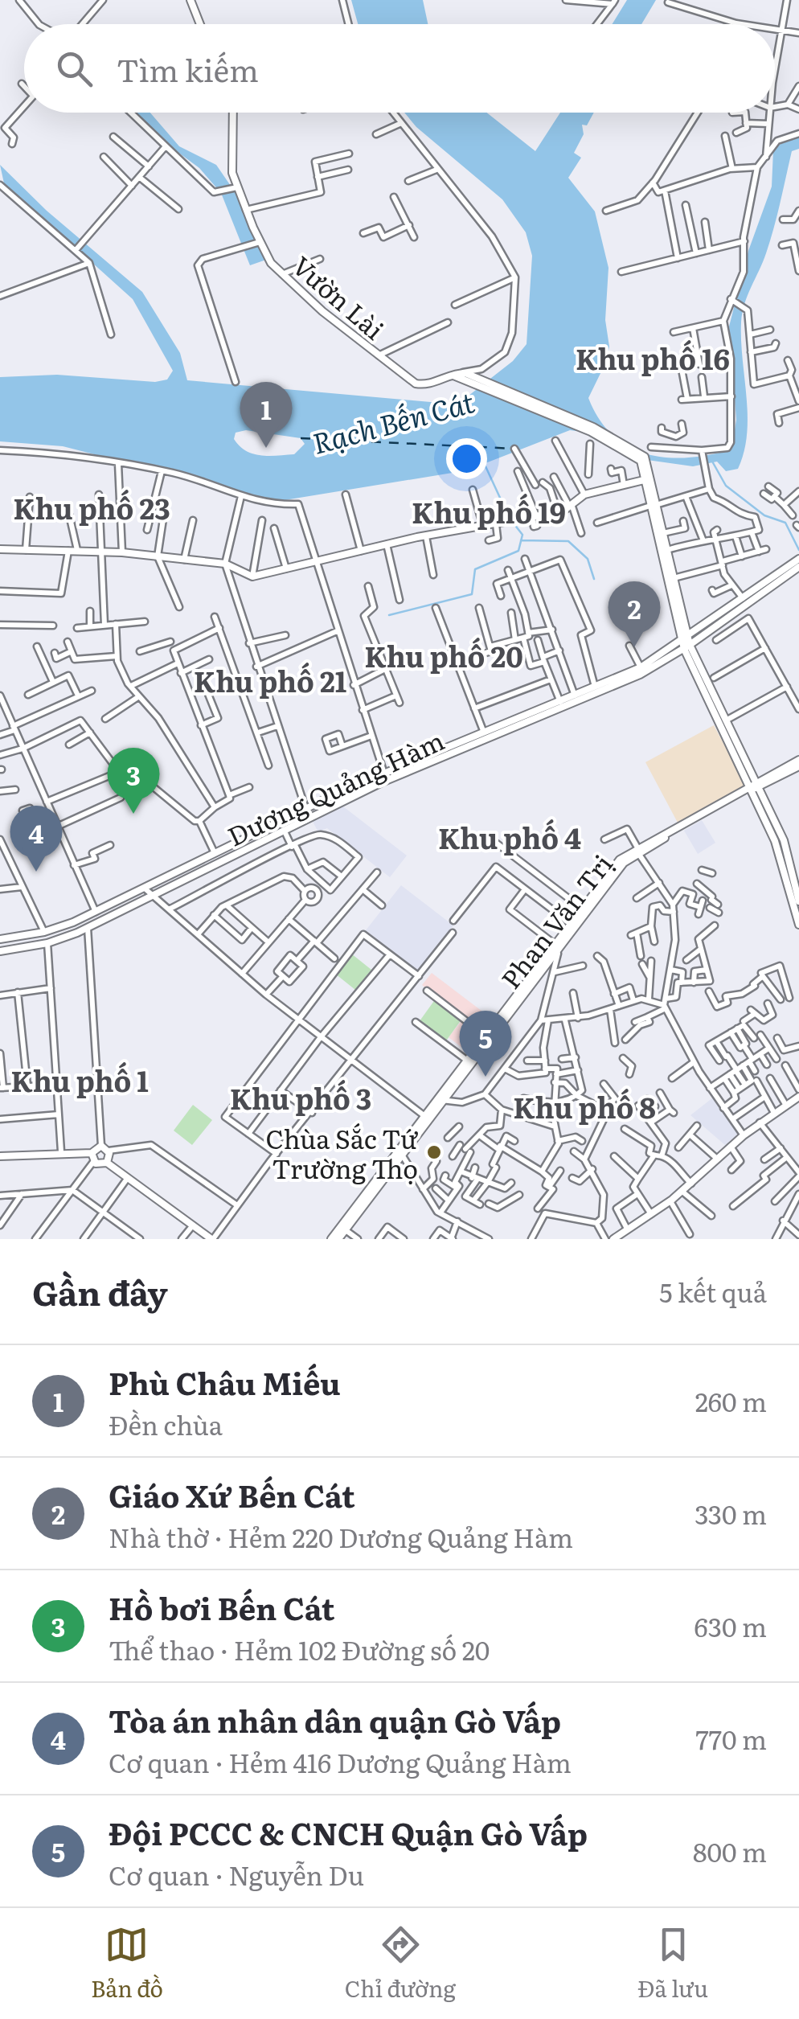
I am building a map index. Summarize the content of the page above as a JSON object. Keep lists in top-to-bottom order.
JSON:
{
  "streets": {
    "street": ["Vườn Lài", "Dương Quảng Hàm", "Phan Văn Trị"]
  },
  "districts": [
    "Khu phố 16",
    "Khu phố 23",
    "Khu phố 19",
    "Khu phố 20",
    "Khu phố 21",
    "Khu phố 4",
    "Khu phố 1",
    "Khu phố 3",
    "Khu phố 8"
  ],
  "water": ["Rạch Bến Cát"],
  "places": ["Chùa Sắc Tứ Trường Thọ"],
  "page": {
    "search": "Tìm kiếm",
    "pins": [
      "1",
      "2",
      "3",
      "4",
      "5"
    ],
    "heading": ["Gần đây", "5 kết quả"],
    "list": [
      {
        "mark": "1",
        "name": "Phù Châu Miếu",
        "note": "Đền chùa",
        "value": "260 m"
      },
      {
        "mark": "2",
        "name": "Giáo Xứ Bến Cát",
        "note": "Nhà thờ · Hẻm 220 Dương Quảng Hàm",
        "value": "330 m"
      },
      {
        "mark": "3",
        "name": "Hồ bơi Bến Cát",
        "note": "Thể thao · Hẻm 102 Đường số 20",
        "value": "630 m"
      },
      {
        "mark": "4",
        "name": "Tòa án nhân dân quận Gò Vấp",
        "note": "Cơ quan · Hẻm 416 Dương Quảng Hàm",
        "value": "770 m"
      },
      {
        "mark": "5",
        "name": "Đội PCCC & CNCH Quận Gò Vấp",
        "note": "Cơ quan · Nguyễn Du",
        "value": "800 m"
      }
    ],
    "nav": ["Bản đồ", "Chỉ đường", "Đã lưu"]
  }
}
